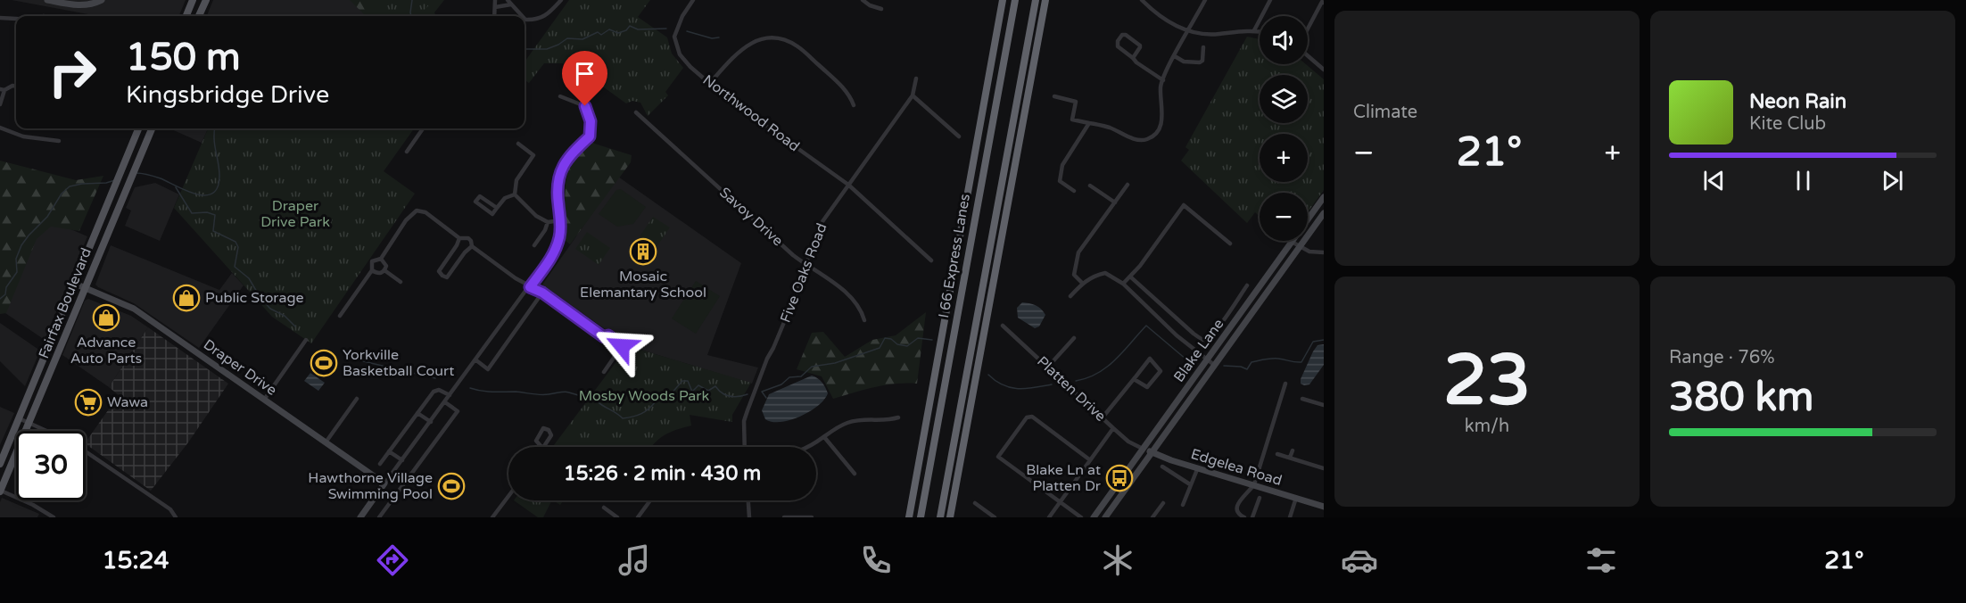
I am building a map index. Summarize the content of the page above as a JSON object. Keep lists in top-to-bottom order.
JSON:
{
  "streets": {
    "highway": ["I 66 Express Lanes"],
    "main road": [
      "Fairfax Boulevard",
      "Blake Lane",
      "Draper Drive",
      "Edgelea Road"
    ],
    "street": [
      "Northwood Road",
      "Savoy Drive",
      "Five Oaks Road",
      "Platten Drive"
    ]
  },
  "crossings": [
    ["Northwood Road", "Five Oaks Road"],
    ["Savoy Drive", "Five Oaks Road"],
    ["Fairfax Boulevard", "Draper Drive"],
    ["Blake Lane", "Platten Drive"],
    ["Blake Lane", "Edgelea Road"],
    ["Platten Drive", "Edgelea Road"]
  ],
  "parks": ["Draper Drive Park", "Mosby Woods Park"],
  "places": {
    "building": ["Mosaic Elemantary School"],
    "shop": ["Public Storage", "Advance Auto Parts"],
    "sports": ["Yorkville Basketball Court", "Hawthorne Village Swimming Pool"],
    "supermarket": ["Wawa"],
    "bus stop": ["Blake Ln at Platten Dr"]
  },
  "page": {
    "tile": [
      "Climate",
      ["23", "km/h"],
      ["Range · 76%", "380 km"]
    ],
    "map_buttons": ["+", "−"],
    "turn": ["150 m", "Kingsbridge Drive"],
    "song": ["Neon Rain", "Kite Club"],
    "heat": ["−", "21°", "+"],
    "limit": "30",
    "trip": "15:26 · 2 min · 430 m",
    "tabs": ["15:24", "21°"]
  }
}
